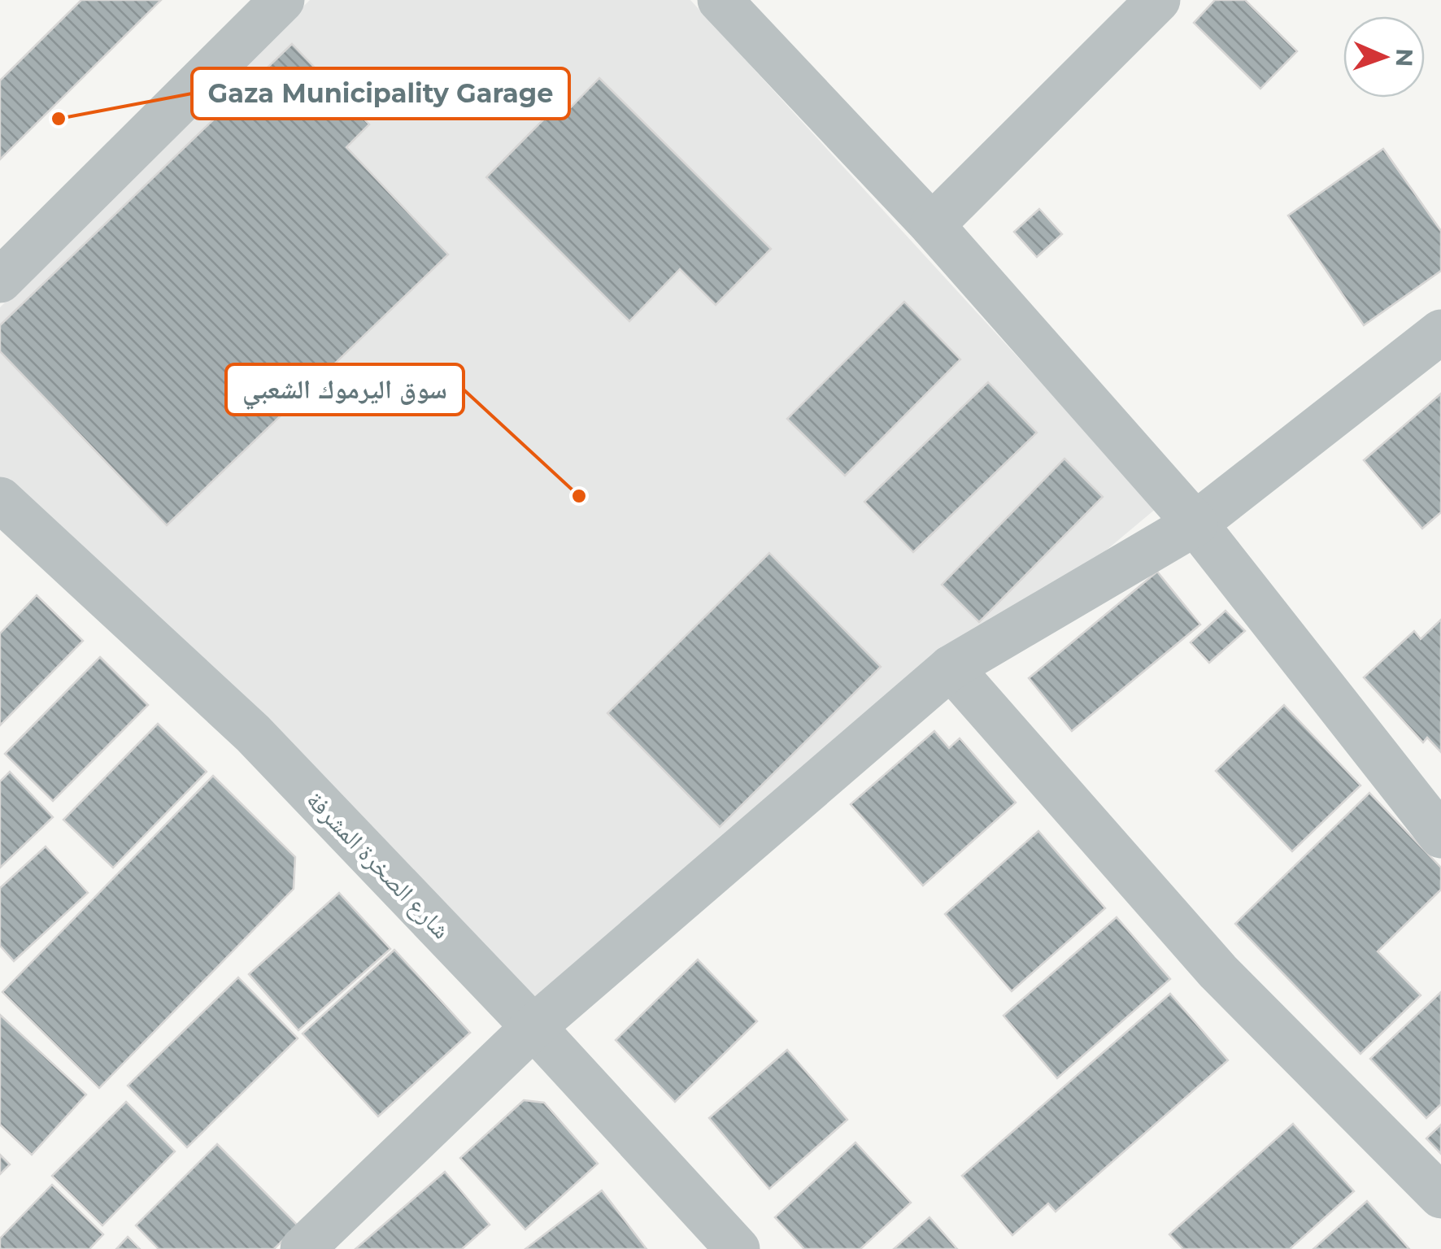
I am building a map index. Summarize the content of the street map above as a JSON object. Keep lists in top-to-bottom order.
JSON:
{
  "streets": {
    "street": ["شارع الصخرة المشرفة"]
  },
  "places": ["Gaza Municipality Garage", "سوق اليرموك الشعبي"],
  "north": "right"
}
